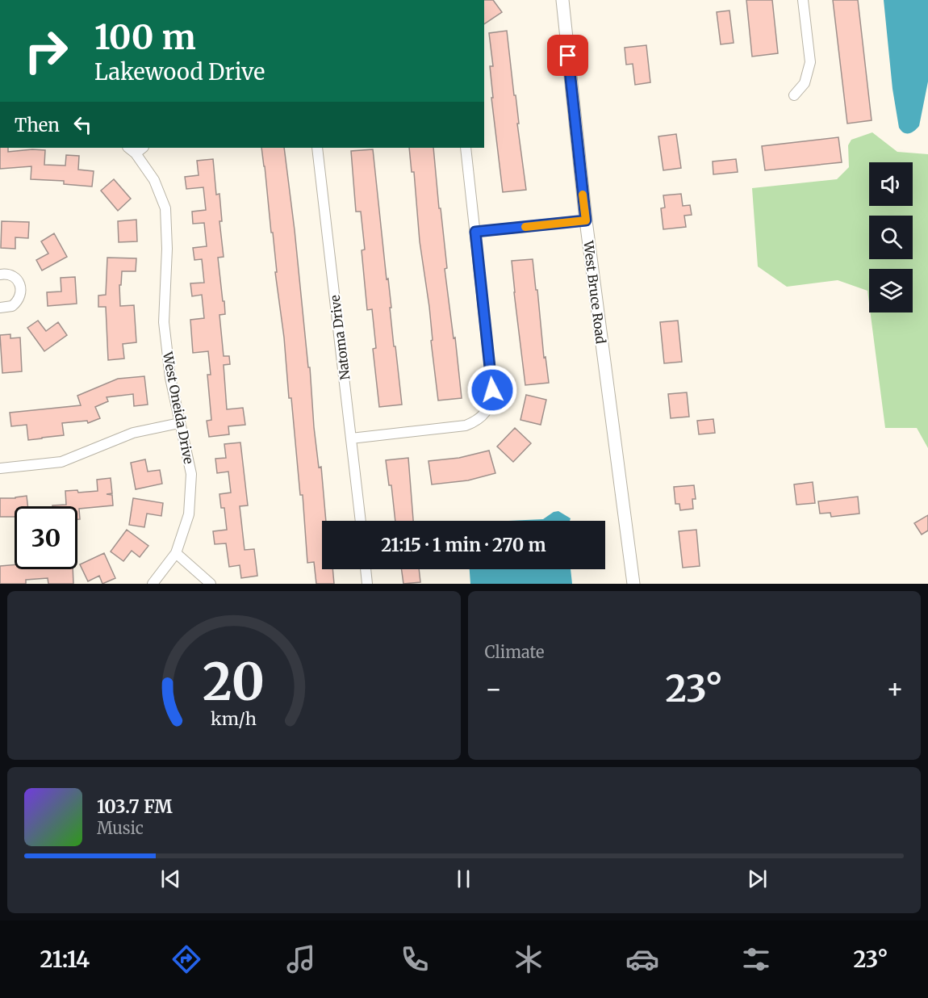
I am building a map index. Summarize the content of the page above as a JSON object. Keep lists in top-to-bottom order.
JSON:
{
  "streets": {
    "street": ["West Bruce Road", "Natoma Drive", "West Oneida Drive"]
  },
  "page": {
    "turn": ["100 m", "Lakewood Drive"],
    "then": "Then",
    "limit": "30",
    "trip": "21:15 · 1 min · 270 m",
    "tile": "Climate",
    "heat": ["−", "23°", "+"],
    "song": ["103.7 FM", "Music"],
    "tabs": ["21:14", "23°"],
    "gauge": ["20", "km/h"]
  }
}
